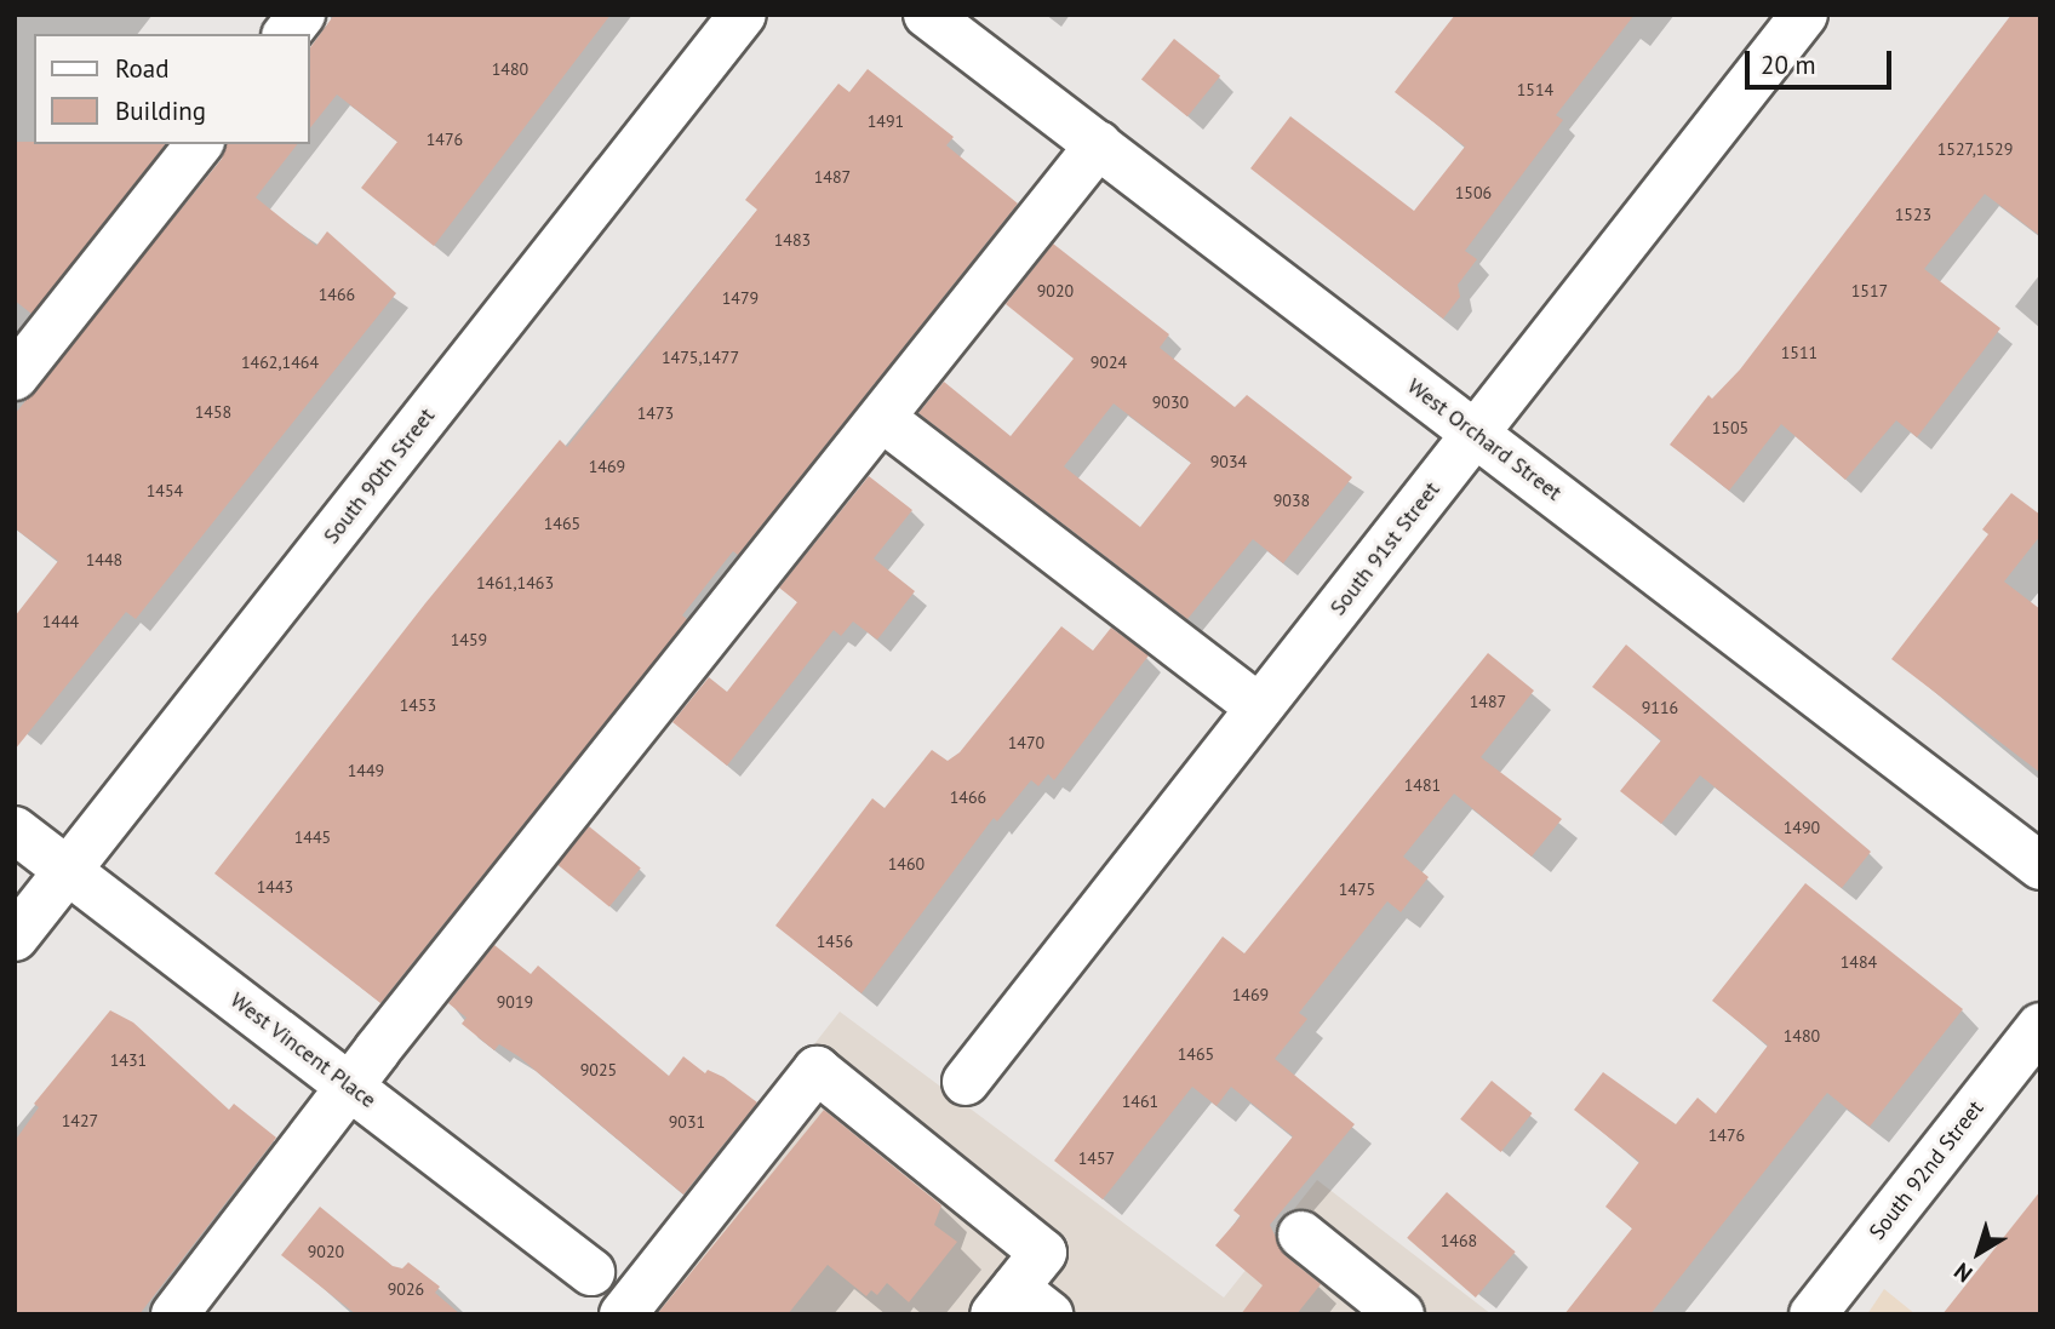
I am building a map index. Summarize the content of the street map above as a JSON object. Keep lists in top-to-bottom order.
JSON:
{
  "streets": {
    "street": [
      "West Orchard Street",
      "South 90th Street",
      "South 91st Street",
      "West Vincent Place",
      "South 92nd Street"
    ]
  },
  "crossings": [
    ["West Orchard Street", "South 91st Street"],
    ["South 90th Street", "West Vincent Place"]
  ],
  "house_numbers": [
    "1480",
    "1514",
    "1491",
    "1476",
    "1527,1529",
    "1487",
    "1506",
    "1523",
    "1483",
    "9020",
    "1517",
    "1466",
    "1479",
    "1511",
    "1475,1477",
    "1462,1464",
    "9024",
    "9030",
    "1458",
    "1473",
    "1505",
    "9034",
    "1469",
    "1454",
    "9038",
    "1465",
    "1448",
    "1461,1463",
    "1444",
    "1459",
    "1487",
    "1453",
    "9116",
    "1470",
    "1449",
    "1481",
    "1466",
    "1490",
    "1445",
    "1460",
    "1443",
    "1475",
    "1456",
    "1484",
    "1469",
    "9019",
    "1480",
    "1465",
    "1431",
    "9025",
    "1461",
    "1427",
    "9031",
    "1476",
    "1457",
    "1468",
    "9020",
    "9026"
  ],
  "legend": ["Road", "Building"],
  "scale_bar": "20 m",
  "north": "bottom left"
}
